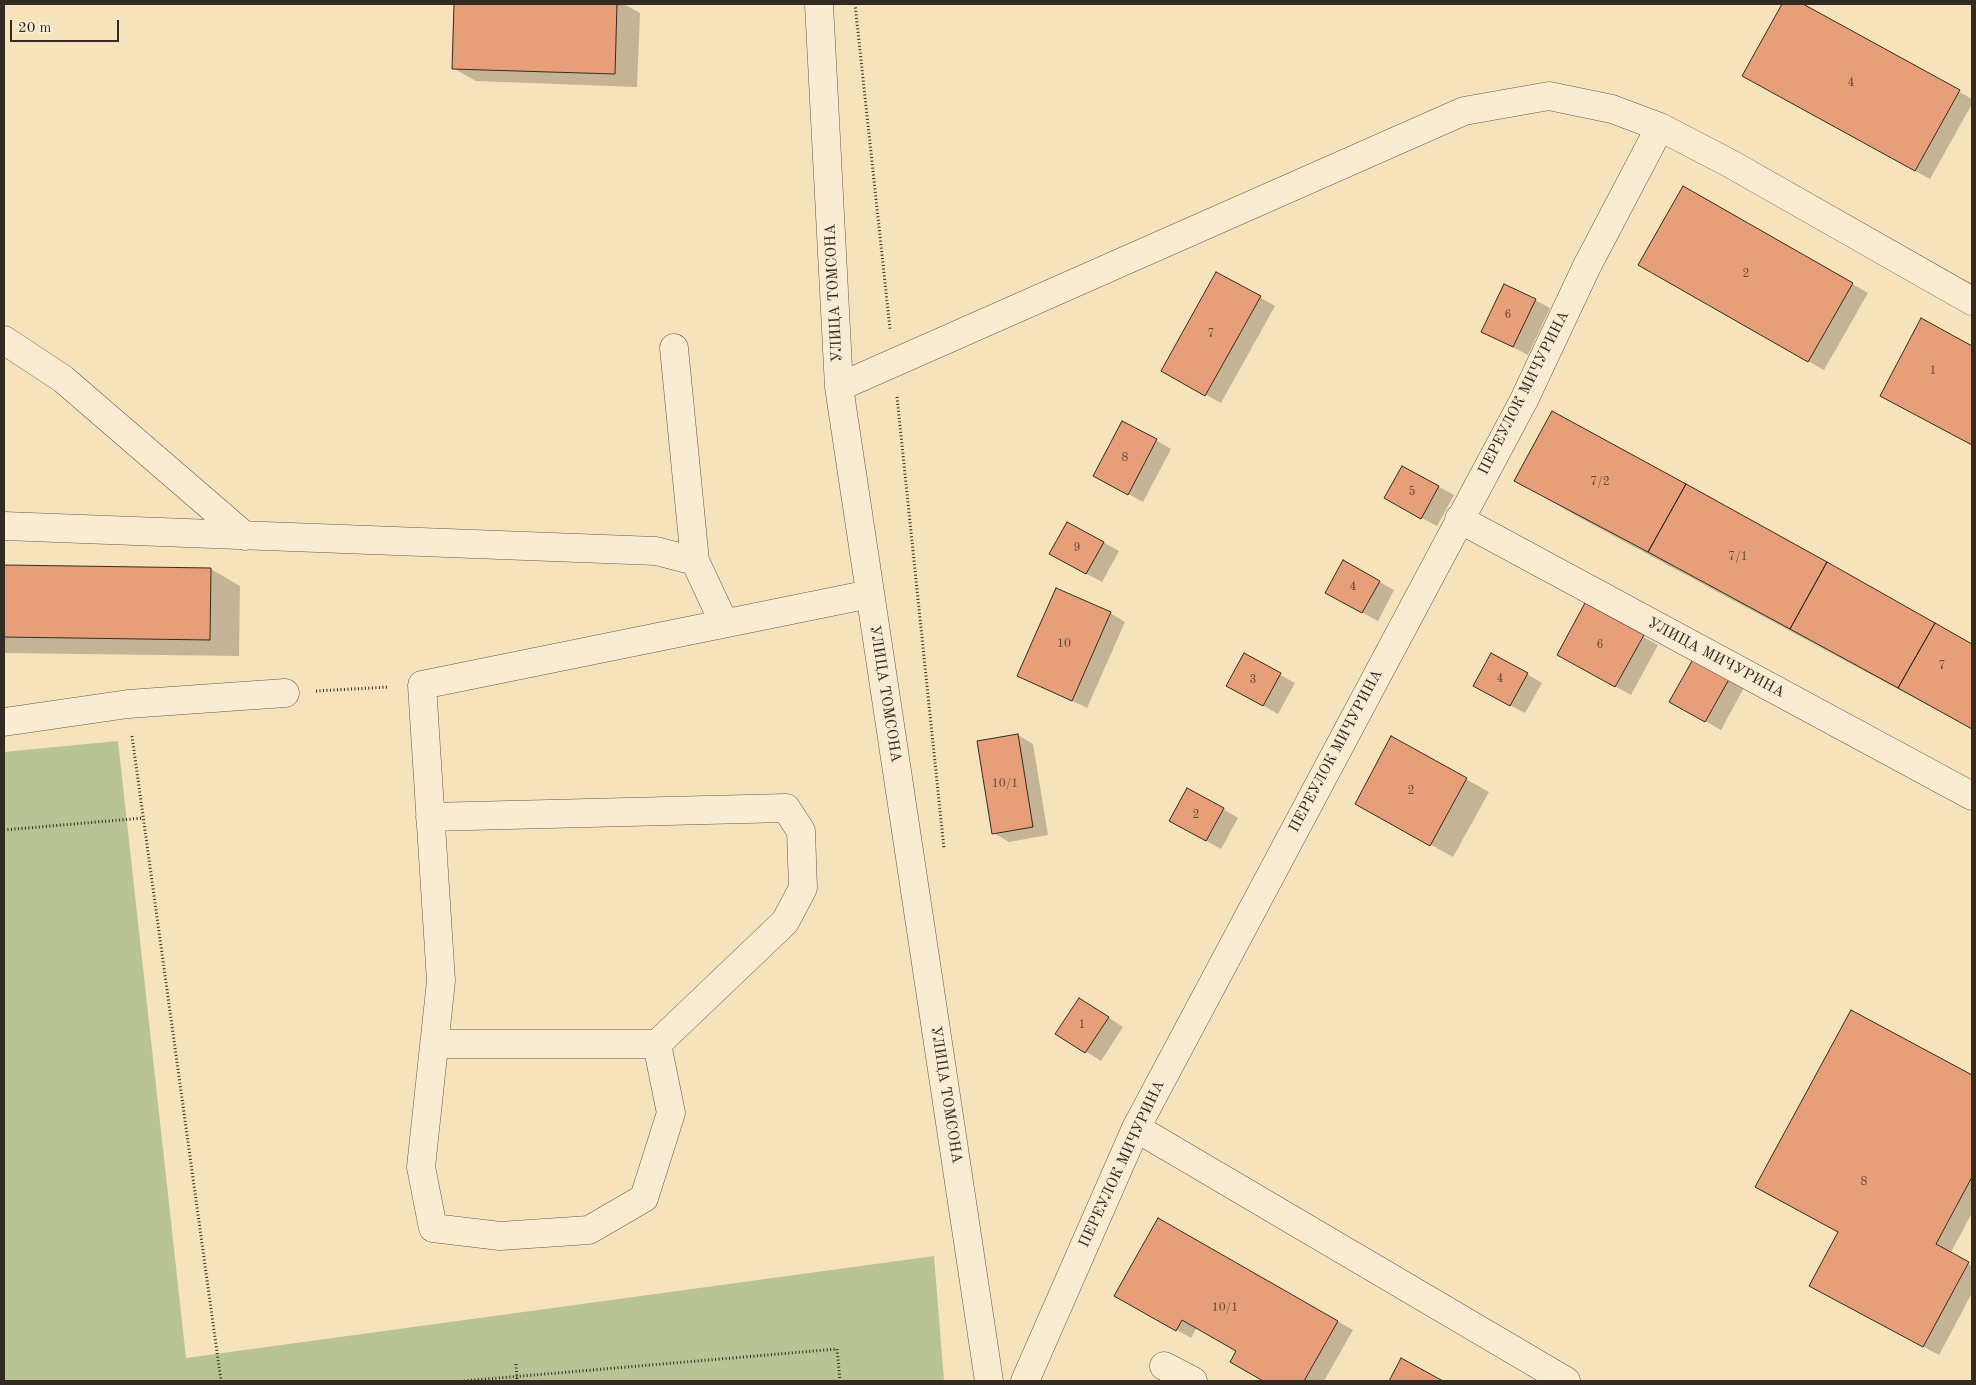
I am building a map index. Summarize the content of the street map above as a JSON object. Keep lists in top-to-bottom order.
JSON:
{
  "streets": {
    "street": ["УЛИЦА ТОМСОНА", "ПЕРЕУЛОК МИЧУРИНА", "УЛИЦА МИЧУРИНА"]
  },
  "crossings": [
    ["ПЕРЕУЛОК МИЧУРИНА", "УЛИЦА МИЧУРИНА"]
  ],
  "house_numbers": [
    "4",
    "2",
    "6",
    "7",
    "1",
    "8",
    "7/2",
    "5",
    "9",
    "7/1",
    "4",
    "10",
    "6",
    "7",
    "4",
    "3",
    "10/1",
    "2",
    "2",
    "1",
    "8",
    "10/1"
  ],
  "scale_bar": "20 m"
}
